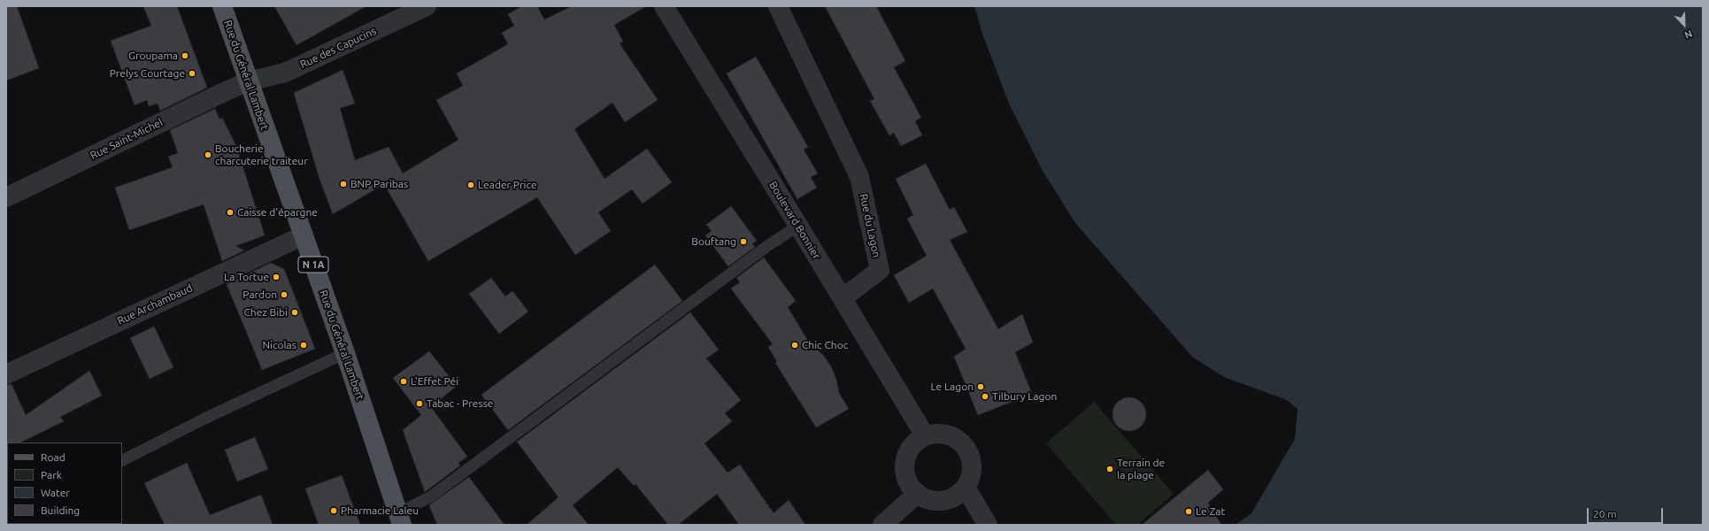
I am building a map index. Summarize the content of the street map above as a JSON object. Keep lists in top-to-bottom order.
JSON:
{
  "streets": {
    "main road": ["Rue du Général Lambert", "N 1A"],
    "street": [
      "Rue des Capucins",
      "Rue Saint-Michel",
      "Boulevard Bonnier",
      "Rue du Lagon",
      "Rue Archambaud"
    ]
  },
  "crossings": [
    ["Rue des Capucins", "Rue du Général Lambert"],
    ["Rue des Capucins", "Rue Saint-Michel"],
    ["Rue du Général Lambert", "Rue Saint-Michel"],
    ["Rue du Général Lambert", "Rue Archambaud"],
    ["Boulevard Bonnier", "Rue du Lagon"]
  ],
  "places": [
    "Groupama",
    "Prelys Courtage",
    "Boucherie charcuterie traiteur",
    "BNP Paribas",
    "Leader Price",
    "Caisse d'épargne",
    "Bouftang",
    "La Tortue",
    "Pardon",
    "Chez Bibi",
    "Nicolas",
    "Chic Choc",
    "L'Effet Péi",
    "Le Lagon",
    "Tilbury Lagon",
    "Tabac - Presse",
    "Terrain de la plage",
    "Pharmacie Laleu",
    "Le Zat"
  ],
  "legend": [
    "Road",
    "Park",
    "Water",
    "Building"
  ],
  "scale_bar": "20 m",
  "north": "bottom right"
}
